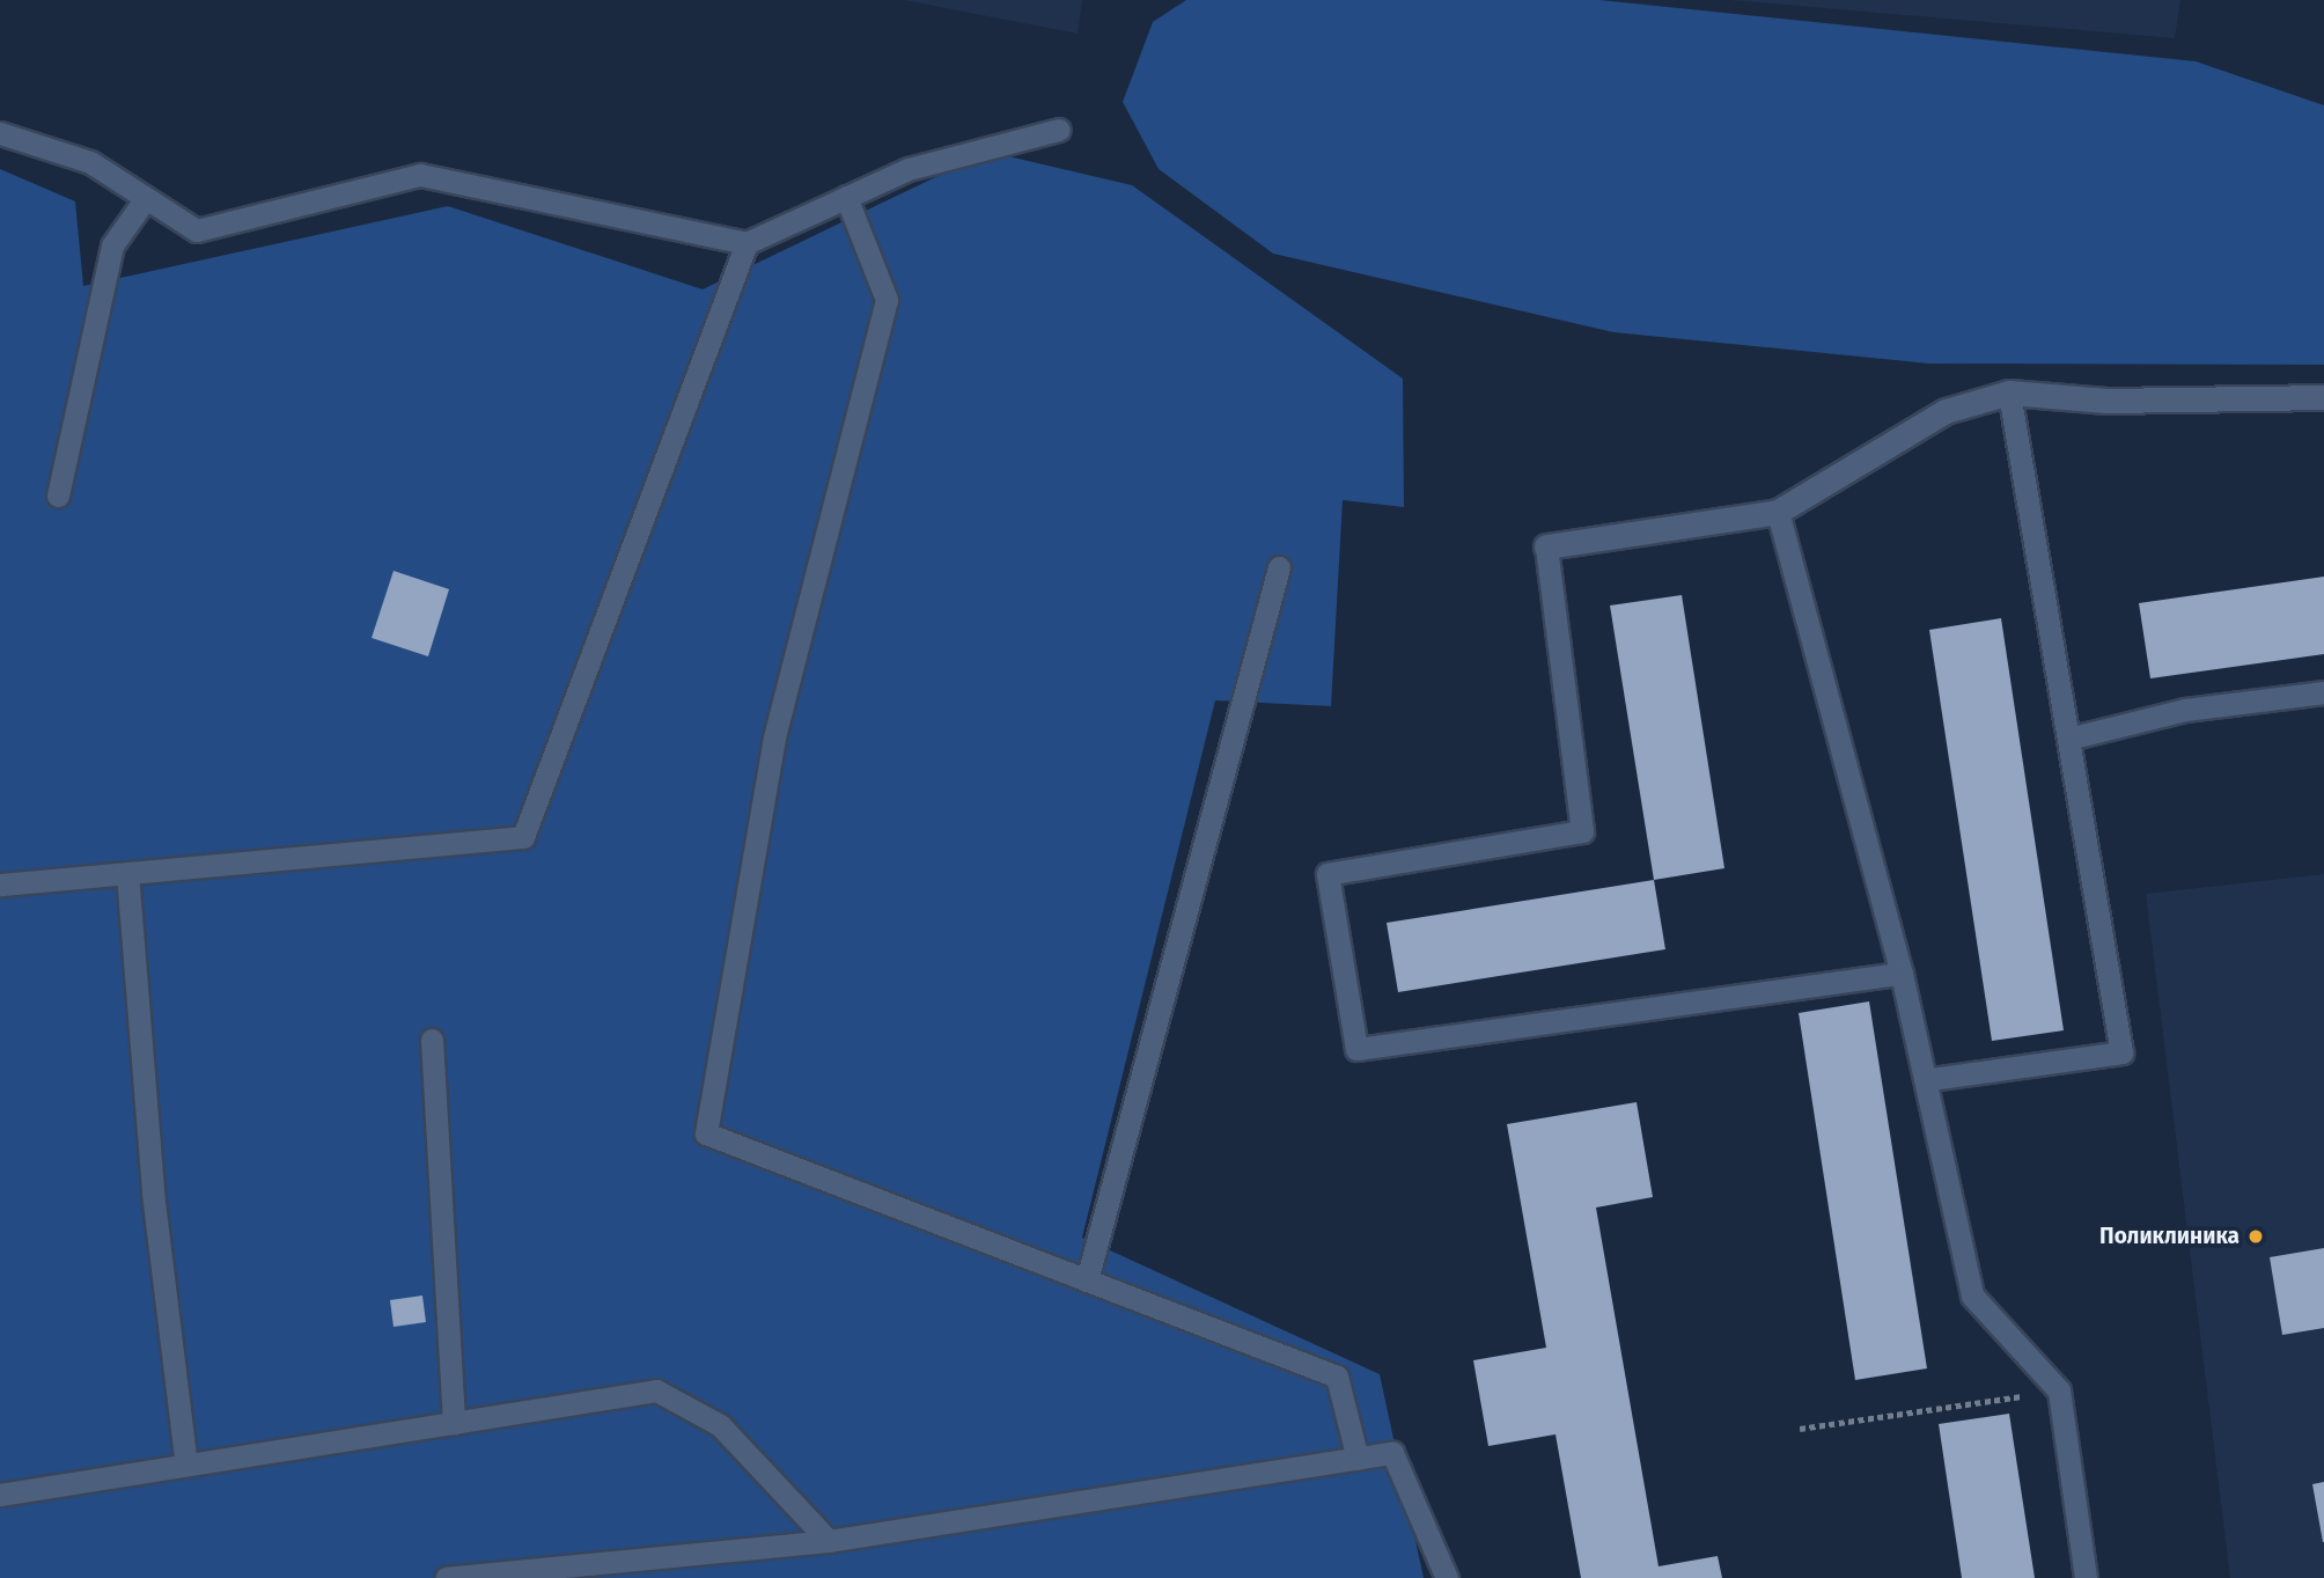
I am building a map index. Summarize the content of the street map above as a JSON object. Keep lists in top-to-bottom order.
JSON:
{
  "places": ["Поликлиника"]
}
